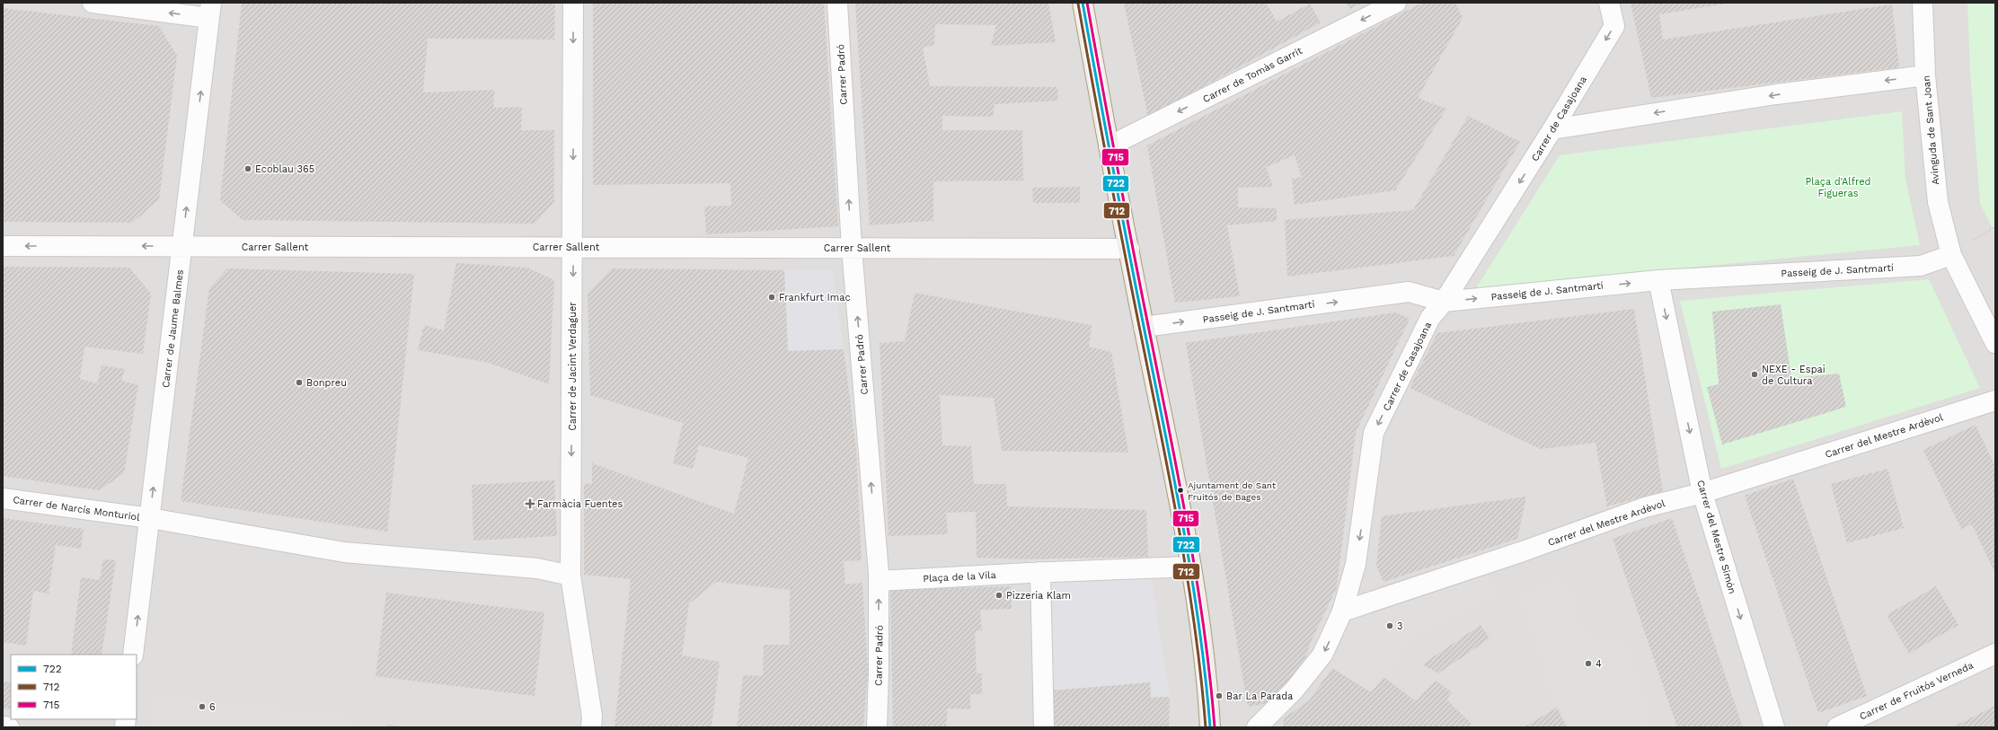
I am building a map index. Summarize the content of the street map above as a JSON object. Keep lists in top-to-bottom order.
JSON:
{
  "streets": {
    "street": [
      "Carrer Padró",
      "Carrer de Tomàs Garrit",
      "Carrer de Casajoana",
      "Avinguda de Sant Joan",
      "Carrer Sallent",
      "Passeig de J. Santmartí",
      "Carrer de Jaume Balmes",
      "Carrer de Jacint Verdaguer",
      "Carrer del Mestre Ardèvol",
      "Carrer de Narcís Monturiol",
      "Carrer del Mestre Simón",
      "Plaça de la Vila",
      "Carrer de Fruitós Verneda"
    ]
  },
  "crossings": [
    ["Carrer Padró", "Carrer Sallent"],
    ["Carrer Padró", "Plaça de la Vila"],
    ["Carrer de Casajoana", "Passeig de J. Santmartí"],
    ["Carrer de Casajoana", "Carrer del Mestre Ardèvol"],
    ["Avinguda de Sant Joan", "Passeig de J. Santmartí"],
    ["Carrer Sallent", "Carrer de Jaume Balmes"],
    ["Carrer Sallent", "Carrer de Jacint Verdaguer"],
    ["Passeig de J. Santmartí", "Carrer del Mestre Simón"],
    ["Carrer de Jaume Balmes", "Carrer de Narcís Monturiol"],
    ["Carrer de Jacint Verdaguer", "Carrer de Narcís Monturiol"],
    ["Carrer del Mestre Ardèvol", "Carrer del Mestre Simón"]
  ],
  "one_way": [
    "Carrer Padró",
    "Carrer de Tomàs Garrit",
    "Carrer de Casajoana",
    "Passeig de J. Santmartí",
    "Carrer de Jaume Balmes",
    "Carrer de Jacint Verdaguer",
    "Carrer del Mestre Simón"
  ],
  "parks": ["Plaça d'Alfred Figueras"],
  "places": {
    "other": [
      "Ecoblau 365",
      "Frankfurt Imac",
      "NEXE - Espai de Cultura",
      "Bonpreu",
      "Ajuntament de Sant Fruitós de Bages",
      "Pizzeria Klam",
      "3",
      "4",
      "Bar La Parada",
      "6"
    ],
    "health": ["Farmàcia Fuentes"]
  },
  "lines": ["transit line 722", "transit line 715", "transit line 712"],
  "legend": ["722", "712", "715"]
}
